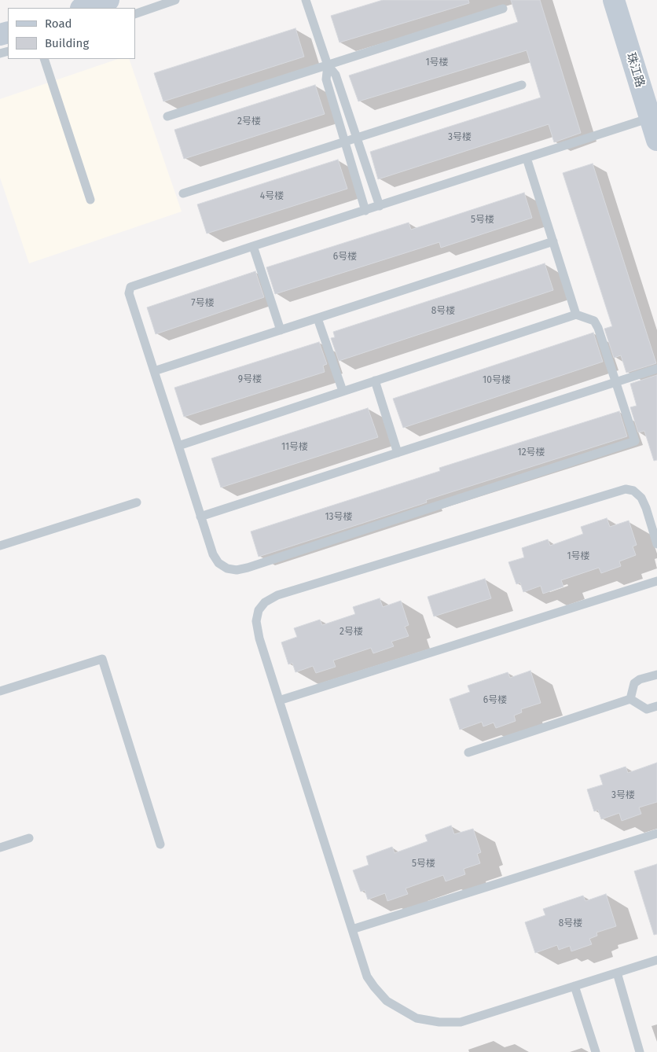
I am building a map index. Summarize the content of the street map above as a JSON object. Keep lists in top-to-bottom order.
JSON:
{
  "streets": {
    "street": ["珠江路"]
  },
  "house_numbers": [
    "1号楼",
    "2号楼",
    "3号楼",
    "4号楼",
    "5号楼",
    "6号楼",
    "7号楼",
    "8号楼",
    "9号楼",
    "10号楼",
    "11号楼",
    "12号楼",
    "13号楼",
    "1号楼",
    "2号楼",
    "6号楼",
    "3号楼",
    "5号楼",
    "8号楼"
  ],
  "legend": ["Road", "Building"]
}
